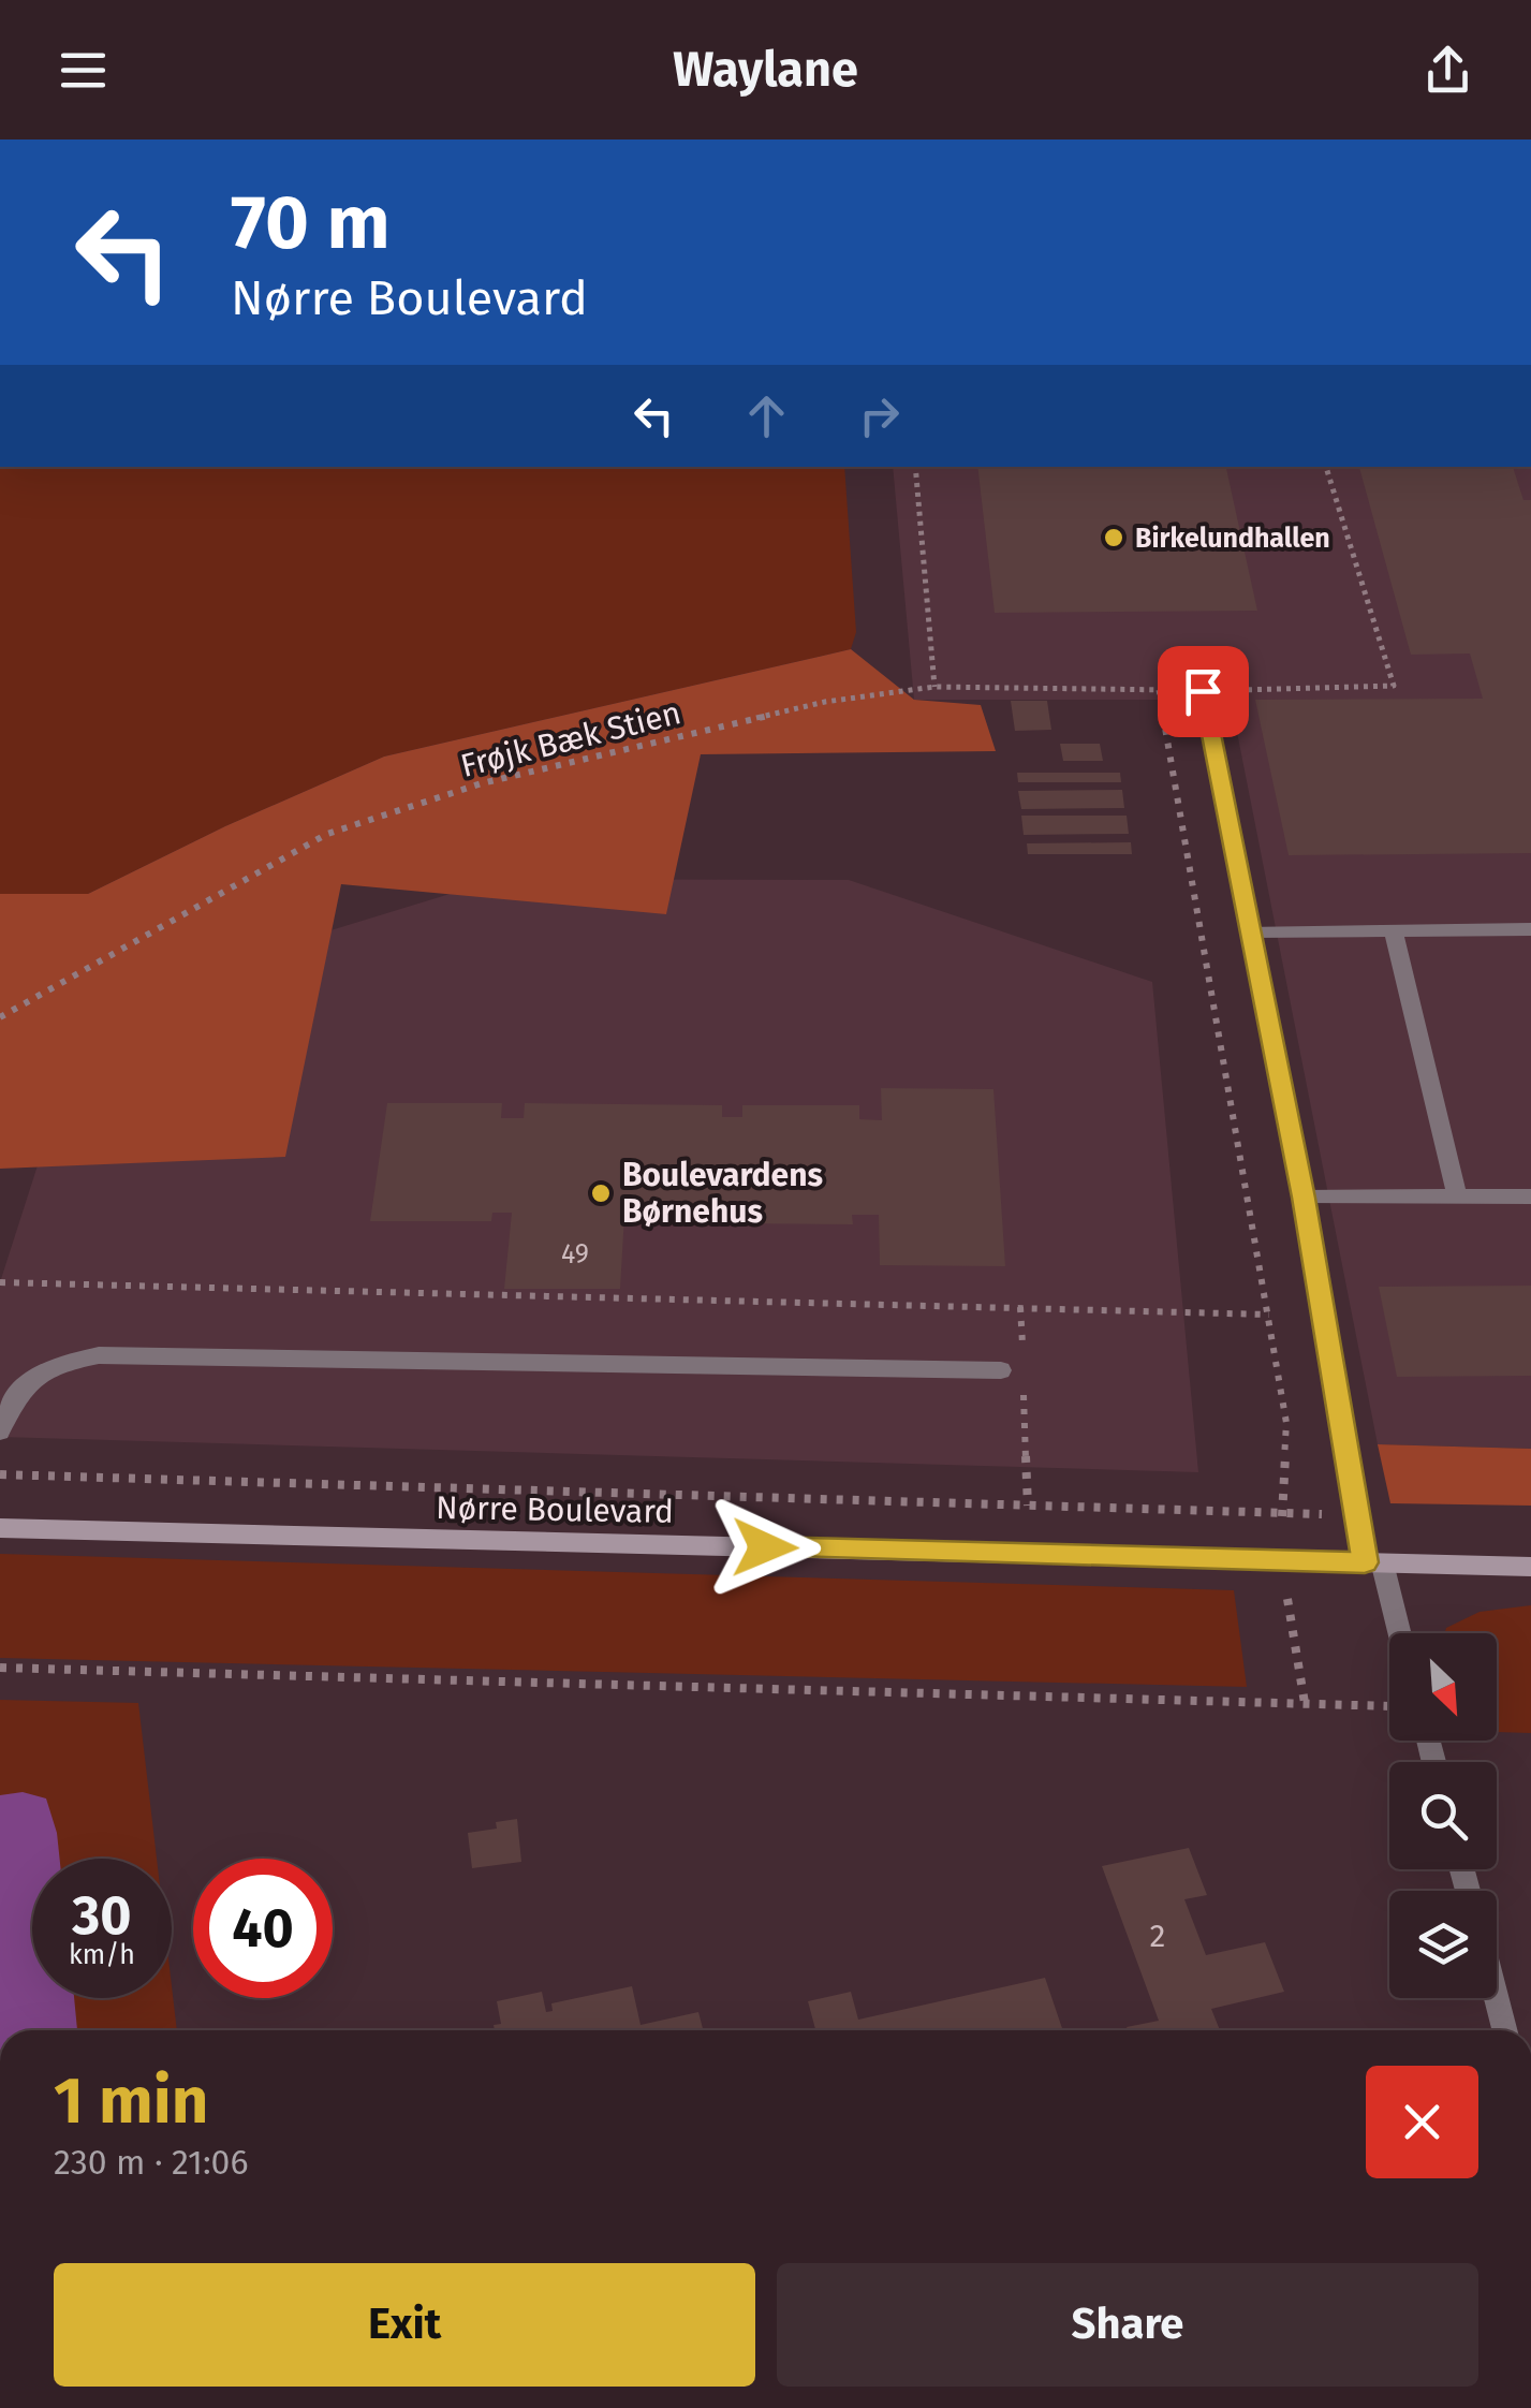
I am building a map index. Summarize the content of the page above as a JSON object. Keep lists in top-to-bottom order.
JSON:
{
  "streets": {
    "street": ["Nørre Boulevard"],
    "path": ["Frøjk Bæk Stien"]
  },
  "places": ["Birkelundhallen", "Boulevardens Børnehus"],
  "house_numbers": ["49", "2"],
  "north": "bottom right",
  "page": {
    "header": "Waylane",
    "turn": ["70 m", "Nørre Boulevard"],
    "speed": "30 km/h",
    "limit": "40",
    "heading": ["1 min", "230 m · 21:06"],
    "buttons": ["Exit", "Share"]
  }
}
